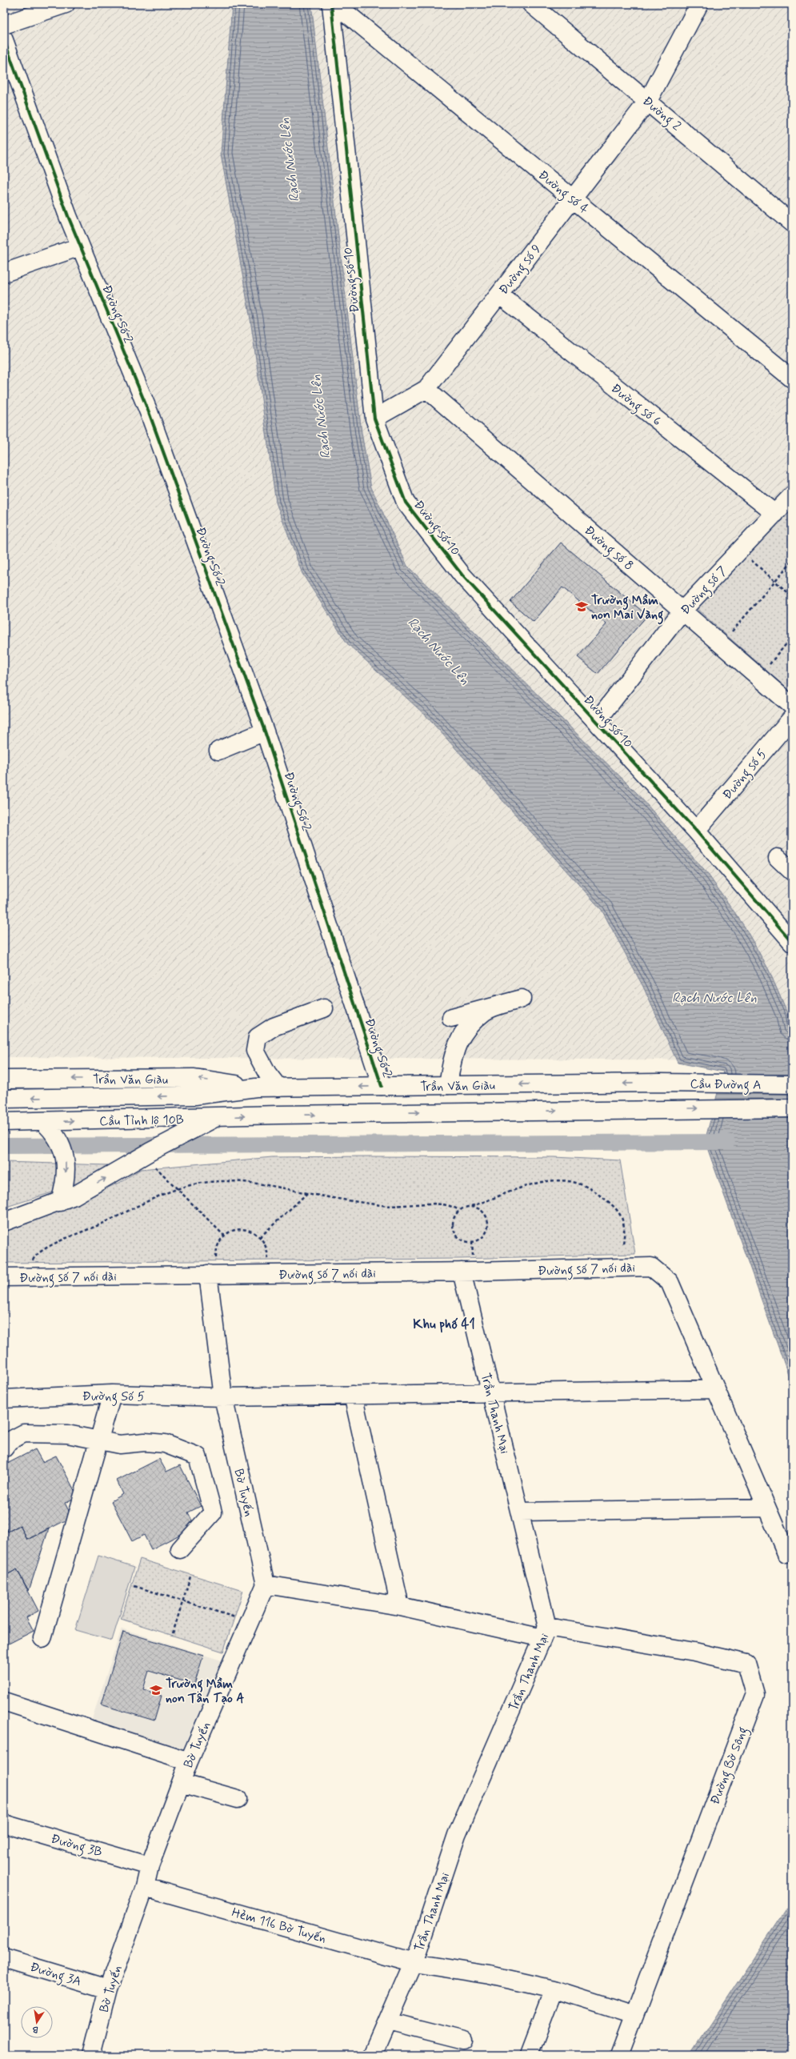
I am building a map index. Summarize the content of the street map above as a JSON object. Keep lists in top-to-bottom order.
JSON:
{
  "streets": {
    "street": [
      "Đường 2",
      "Đường số 4",
      "Đường số 9",
      "Đường số 10",
      "Đường Số 2",
      "Đường số 6",
      "Đường số 8",
      "Đường số 7",
      "Đường số 5",
      "Trần Văn Giàu",
      "Cầu Đường A",
      "Cầu Tỉnh lộ 10B",
      "Đường số 7 nối dài",
      "Đường Số 5",
      "Trần Thanh Mại",
      "Bờ Tuyến",
      "Đường Bờ Sông",
      "Đường 3B",
      "Hẻm 116 Bờ Tuyến",
      "Đường 3A"
    ]
  },
  "crossings": [
    ["Đường 2", "Đường số 9"],
    ["Đường số 4", "Đường số 9"],
    ["Đường số 9", "Đường số 10"],
    ["Đường số 9", "Đường số 6"],
    ["Đường số 9", "Đường số 8"],
    ["Đường số 10", "Đường số 7"],
    ["Đường số 10", "Đường số 5"],
    ["Đường Số 2", "Trần Văn Giàu"],
    ["Đường số 6", "Đường số 7"],
    ["Đường số 8", "Đường số 7"],
    ["Trần Văn Giàu", "Cầu Đường A"],
    ["Trần Văn Giàu", "Cầu Tỉnh lộ 10B"],
    ["Đường số 7 nối dài", "Đường Số 5"],
    ["Đường số 7 nối dài", "Trần Thanh Mại"],
    ["Đường số 7 nối dài", "Bờ Tuyến"],
    ["Đường Số 5", "Trần Thanh Mại"],
    ["Đường Số 5", "Bờ Tuyến"],
    ["Trần Thanh Mại", "Đường Bờ Sông"],
    ["Trần Thanh Mại", "Hẻm 116 Bờ Tuyến"],
    ["Bờ Tuyến", "Đường 3B"],
    ["Bờ Tuyến", "Hẻm 116 Bờ Tuyến"],
    ["Bờ Tuyến", "Đường 3A"],
    ["Đường Bờ Sông", "Hẻm 116 Bờ Tuyến"]
  ],
  "districts": ["Khu phố 41"],
  "water": ["Rạch Nước Lên"],
  "places": {
    "school or university": ["Trường Mầm non Mai Vàng", "Trường Mầm non Tân Tạo A"]
  },
  "north": "bottom"
}
